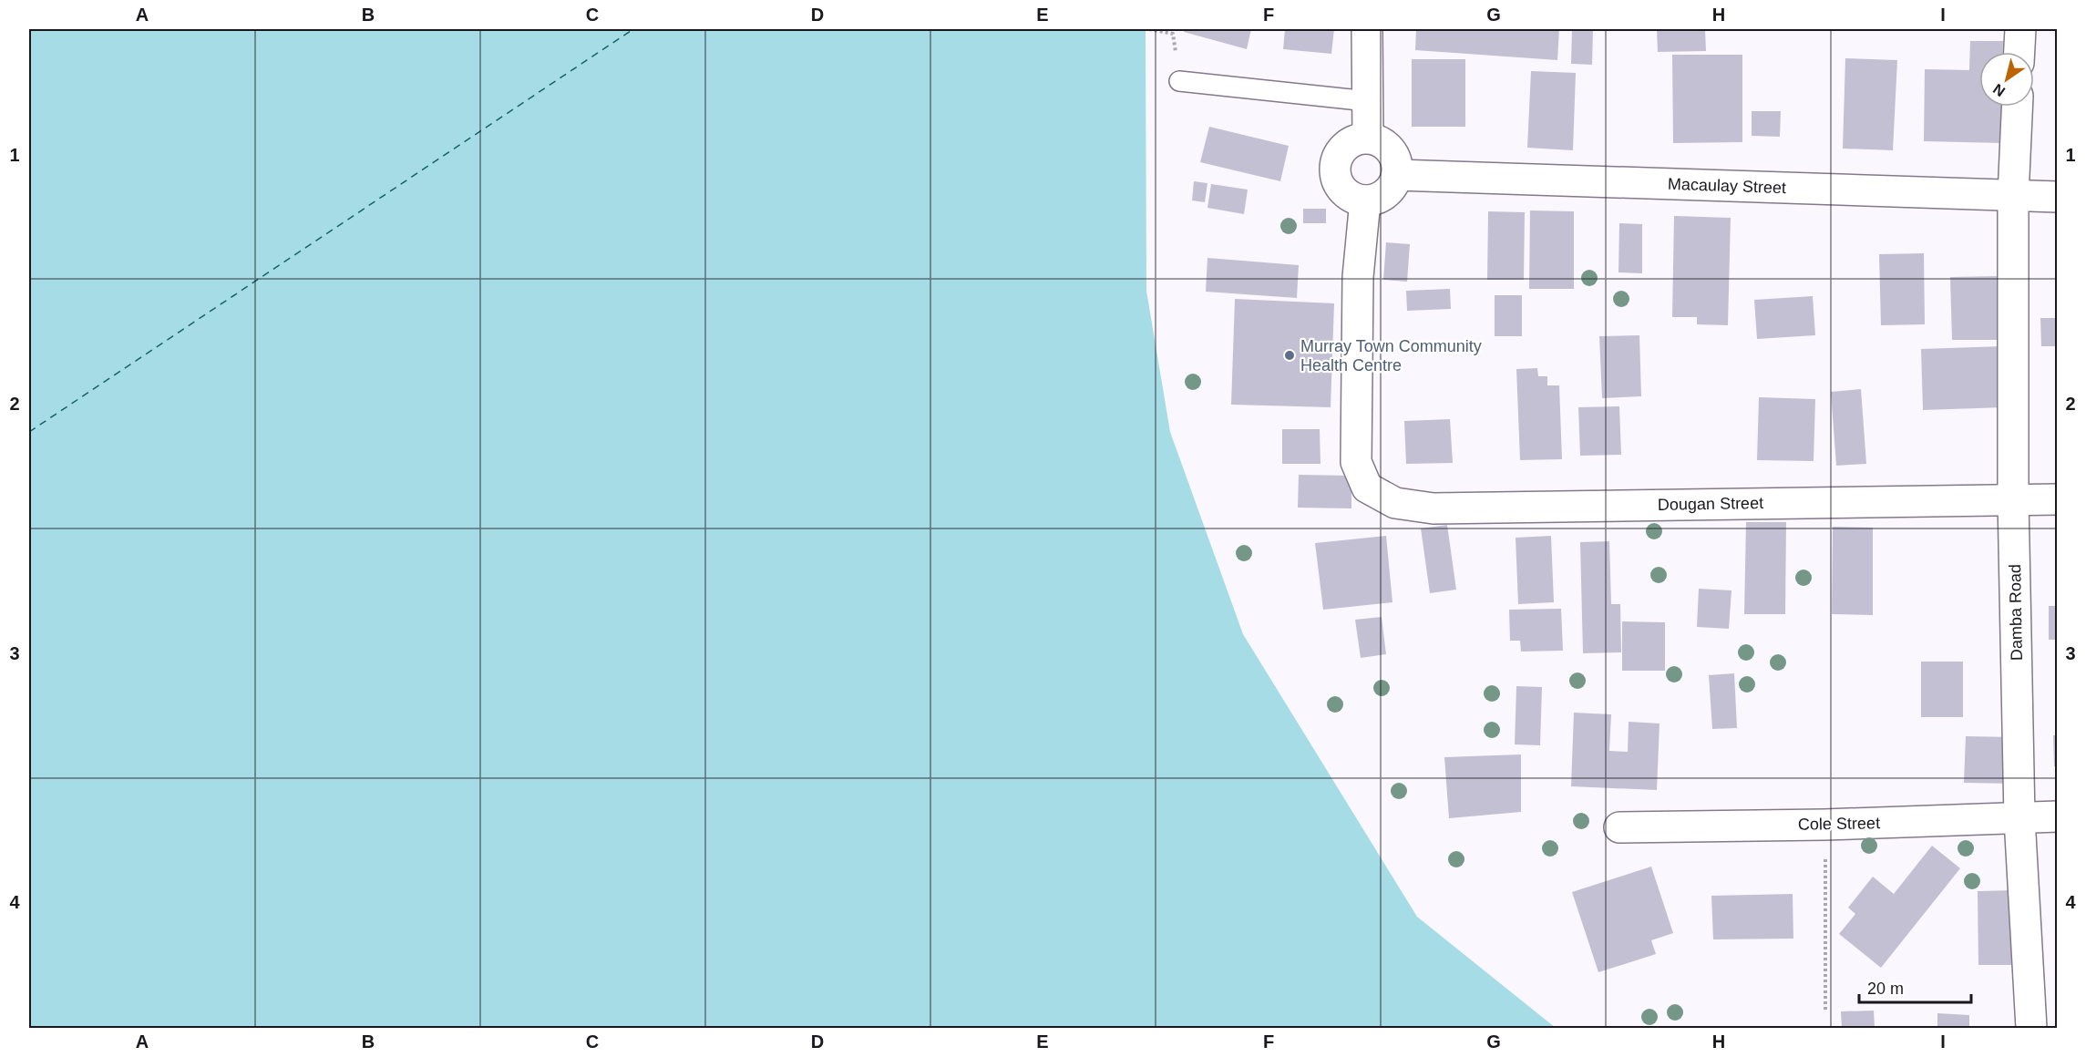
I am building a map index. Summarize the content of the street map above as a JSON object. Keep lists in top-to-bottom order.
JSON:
{
  "streets": {
    "street": [
      "Macaulay Street",
      "Dougan Street",
      "Damba Road",
      "Cole Street"
    ]
  },
  "crossings": [
    ["Macaulay Street", "Dougan Street"],
    ["Macaulay Street", "Damba Road"],
    ["Dougan Street", "Damba Road"],
    ["Damba Road", "Cole Street"]
  ],
  "places": ["Murray Town Community Health Centre"],
  "scale_bar": "20 m",
  "north": "bottom left",
  "grid": {
    "columns": [
      "A",
      "B",
      "C",
      "D",
      "E",
      "F",
      "G",
      "H",
      "I"
    ],
    "rows": [
      "1",
      "2",
      "3",
      "4"
    ]
  }
}
